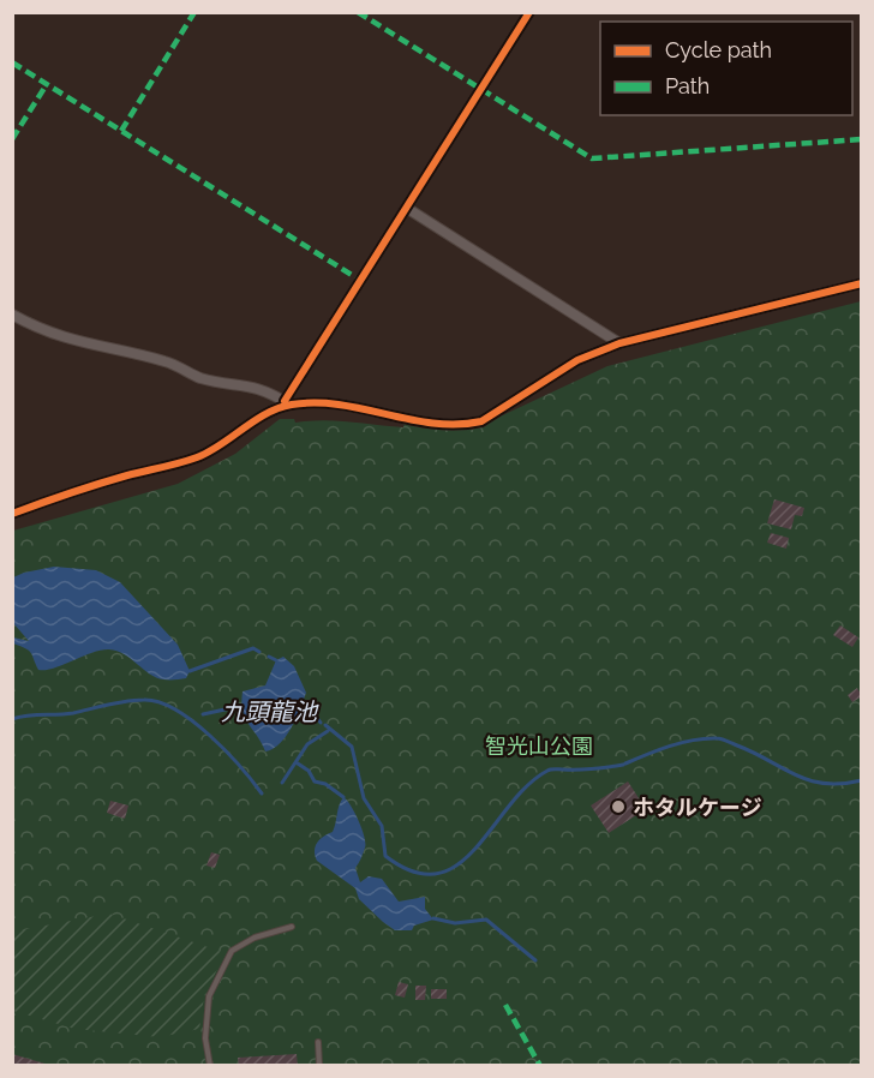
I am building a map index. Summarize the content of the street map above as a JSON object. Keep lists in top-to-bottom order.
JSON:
{
  "water": ["九頭龍池"],
  "parks": ["智光山公園"],
  "places": ["ホタルケージ"],
  "legend": ["Cycle path", "Path"]
}
